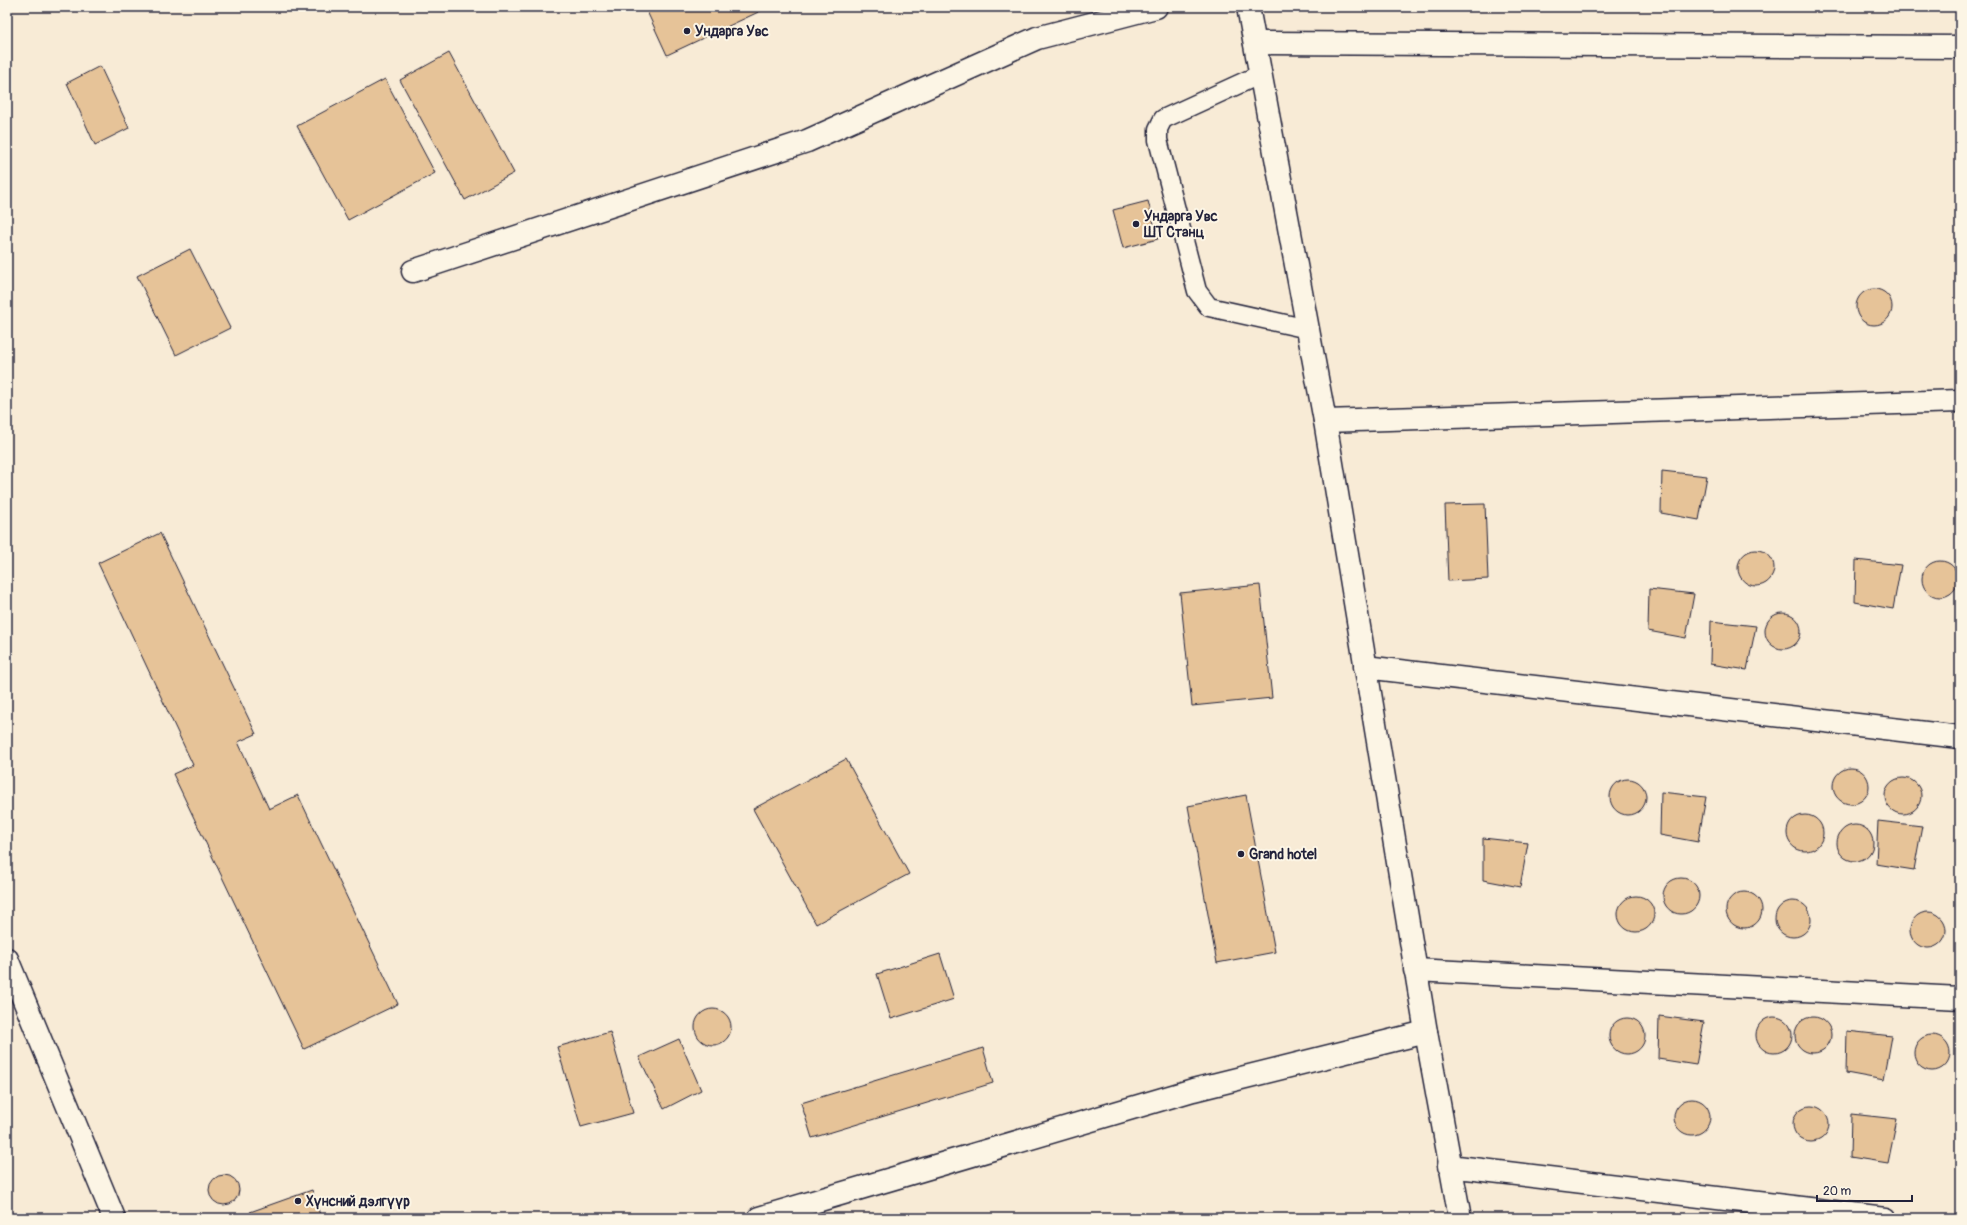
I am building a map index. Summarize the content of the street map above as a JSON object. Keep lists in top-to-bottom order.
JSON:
{
  "places": [
    "Ундарга Увс",
    "Ундарга Увс ШТ Станц",
    "Grand hotel",
    "Хүнсний дэлгүүр"
  ],
  "scale_bar": "20 m"
}
